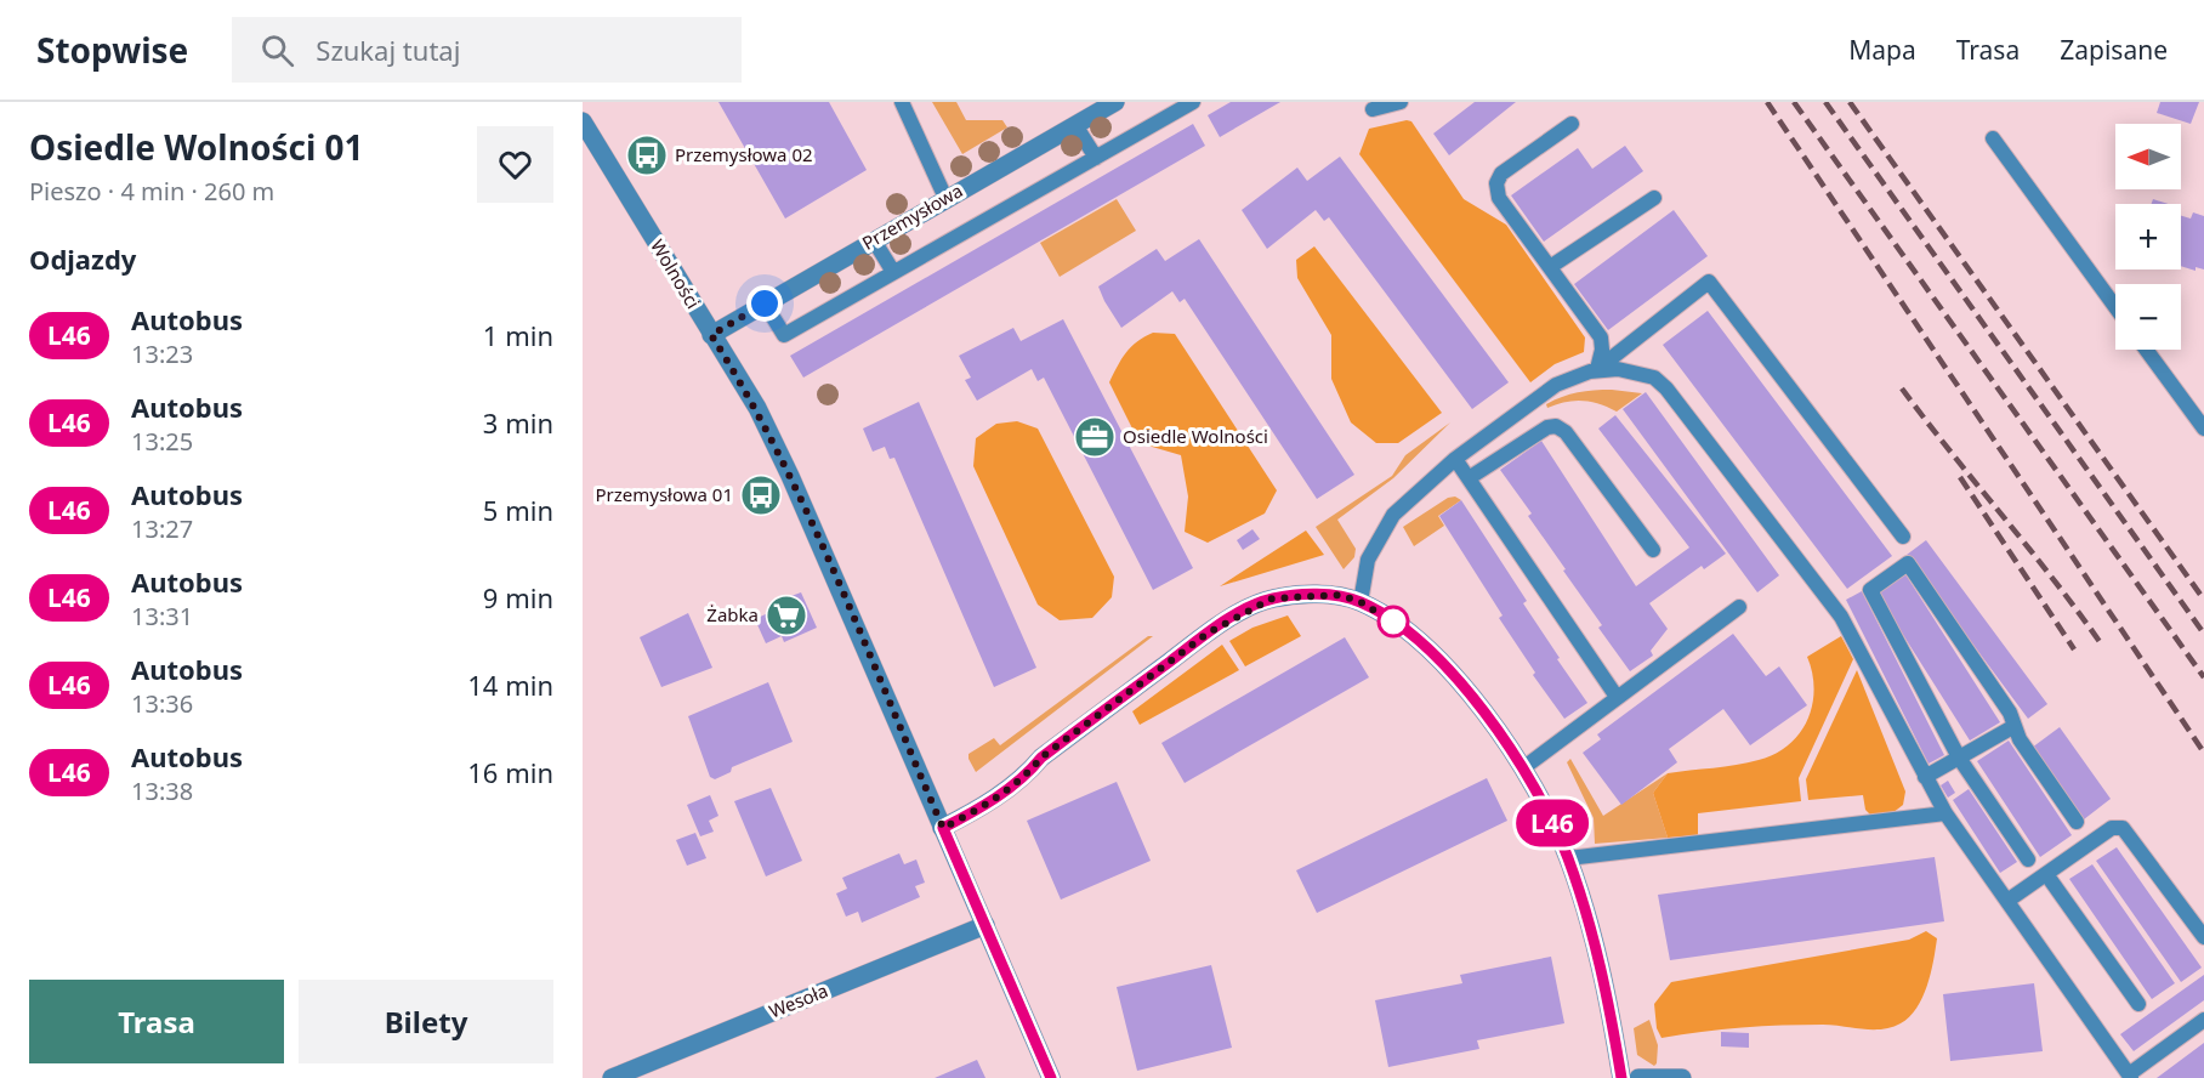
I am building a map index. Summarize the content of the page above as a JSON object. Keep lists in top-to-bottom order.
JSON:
{
  "streets": {
    "street": ["Przemysłowa", "Wolności", "Wesoła"]
  },
  "crossings": [
    ["Przemysłowa", "Wolności"],
    ["Wolności", "Wesoła"]
  ],
  "places": {
    "bus stop": ["Przemysłowa 02", "Przemysłowa 01"],
    "office": ["Osiedle Wolności"],
    "supermarket": ["Żabka"]
  },
  "lines": ["bus line L46"],
  "north": "left",
  "page": {
    "header": "Stopwise",
    "search": "Szukaj tutaj",
    "nav": ["Mapa", "Trasa", "Zapisane"],
    "heading": [
      ["Osiedle Wolności 01", "Pieszo · 4 min · 260 m"],
      "Odjazdy"
    ],
    "on_map": "L46",
    "map_buttons": ["+", "−"],
    "list": [
      {
        "mark": "L46",
        "name": "Autobus",
        "note": "13:23",
        "value": "1 min"
      },
      {
        "mark": "L46",
        "name": "Autobus",
        "note": "13:25",
        "value": "3 min"
      },
      {
        "mark": "L46",
        "name": "Autobus",
        "note": "13:27",
        "value": "5 min"
      },
      {
        "mark": "L46",
        "name": "Autobus",
        "note": "13:31",
        "value": "9 min"
      },
      {
        "mark": "L46",
        "name": "Autobus",
        "note": "13:36",
        "value": "14 min"
      },
      {
        "mark": "L46",
        "name": "Autobus",
        "note": "13:38",
        "value": "16 min"
      }
    ],
    "buttons": ["Trasa", "Bilety"]
  }
}
